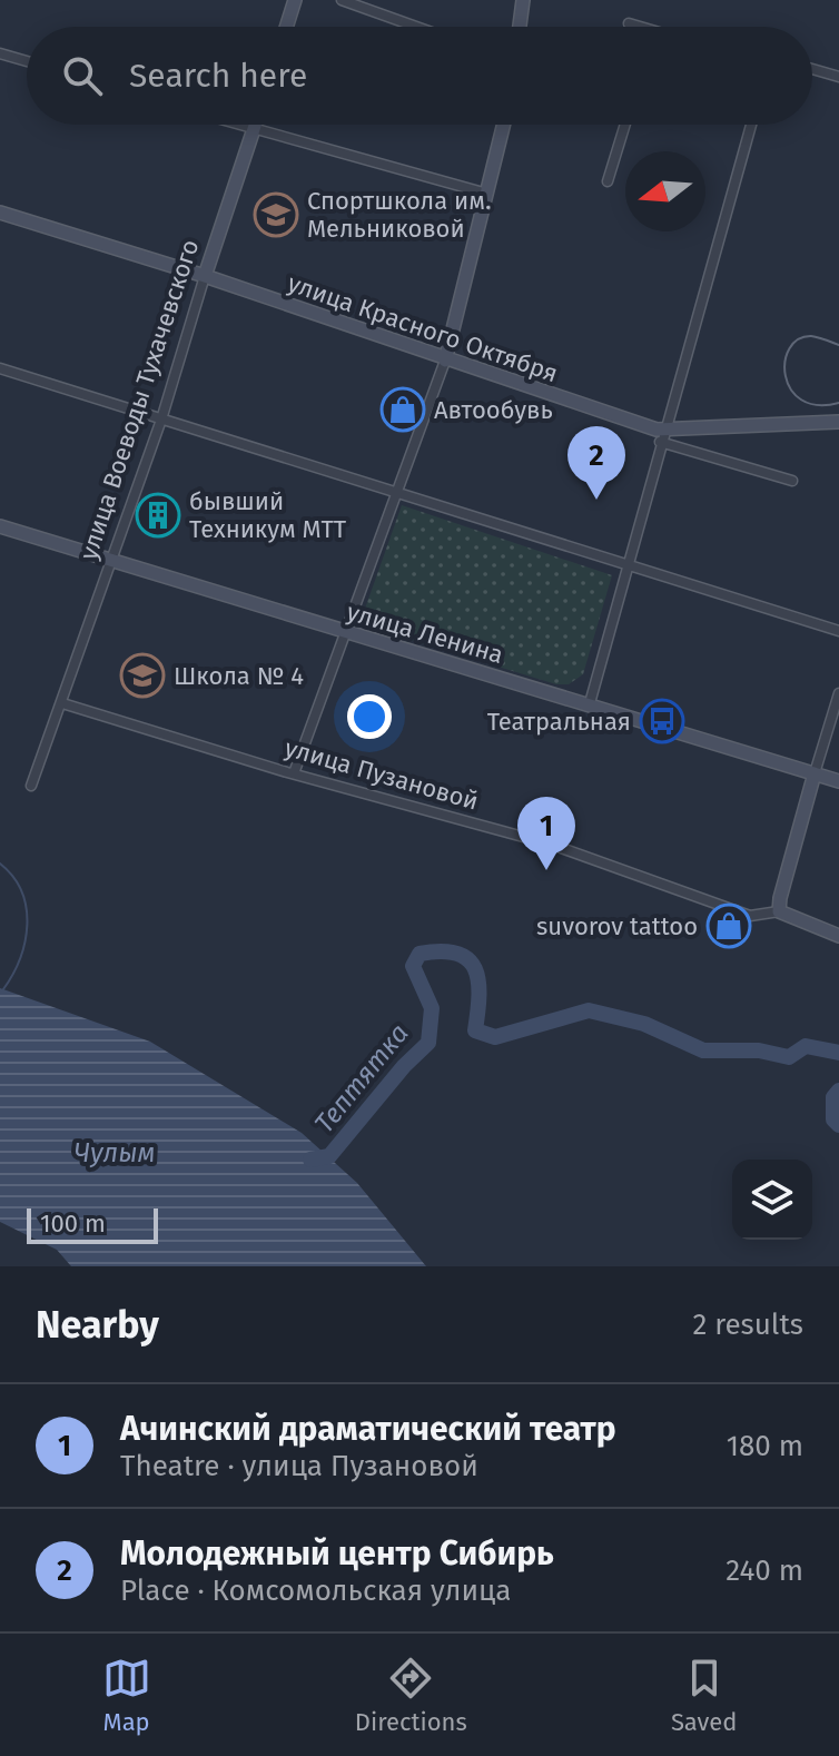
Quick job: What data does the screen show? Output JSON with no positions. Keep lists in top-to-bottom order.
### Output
{
  "streets": {
    "main road": [
      "улица Красного Октября",
      "улица Воеводы Тухачевского",
      "улица Ленина",
      "улица Пузановой"
    ]
  },
  "crossings": [
    ["улица Красного Октября", "улица Воеводы Тухачевского"],
    ["улица Воеводы Тухачевского", "улица Ленина"],
    ["улица Воеводы Тухачевского", "улица Пузановой"]
  ],
  "water": ["Тептятка", "Чулым"],
  "places": {
    "school or university": ["Спортшкола им. Мельниковой", "Школа № 4"],
    "shop": ["Автообувь", "suvorov tattoo"],
    "building": ["бывший Техникум МТТ"],
    "bus stop": ["Театральная"]
  },
  "scale_bar": "100 m",
  "north": "left",
  "page": {
    "search": "Search here",
    "pins": ["2", "1"],
    "scale": "100 m",
    "heading": ["Nearby", "2 results"],
    "list": [
      {
        "mark": "1",
        "name": "Ачинский драматический театр",
        "note": "Theatre · улица Пузановой",
        "value": "180 m"
      },
      {
        "mark": "2",
        "name": "Молодежный центр Сибирь",
        "note": "Place · Комсомольская улица",
        "value": "240 m"
      }
    ],
    "nav": ["Map", "Directions", "Saved"]
  }
}
